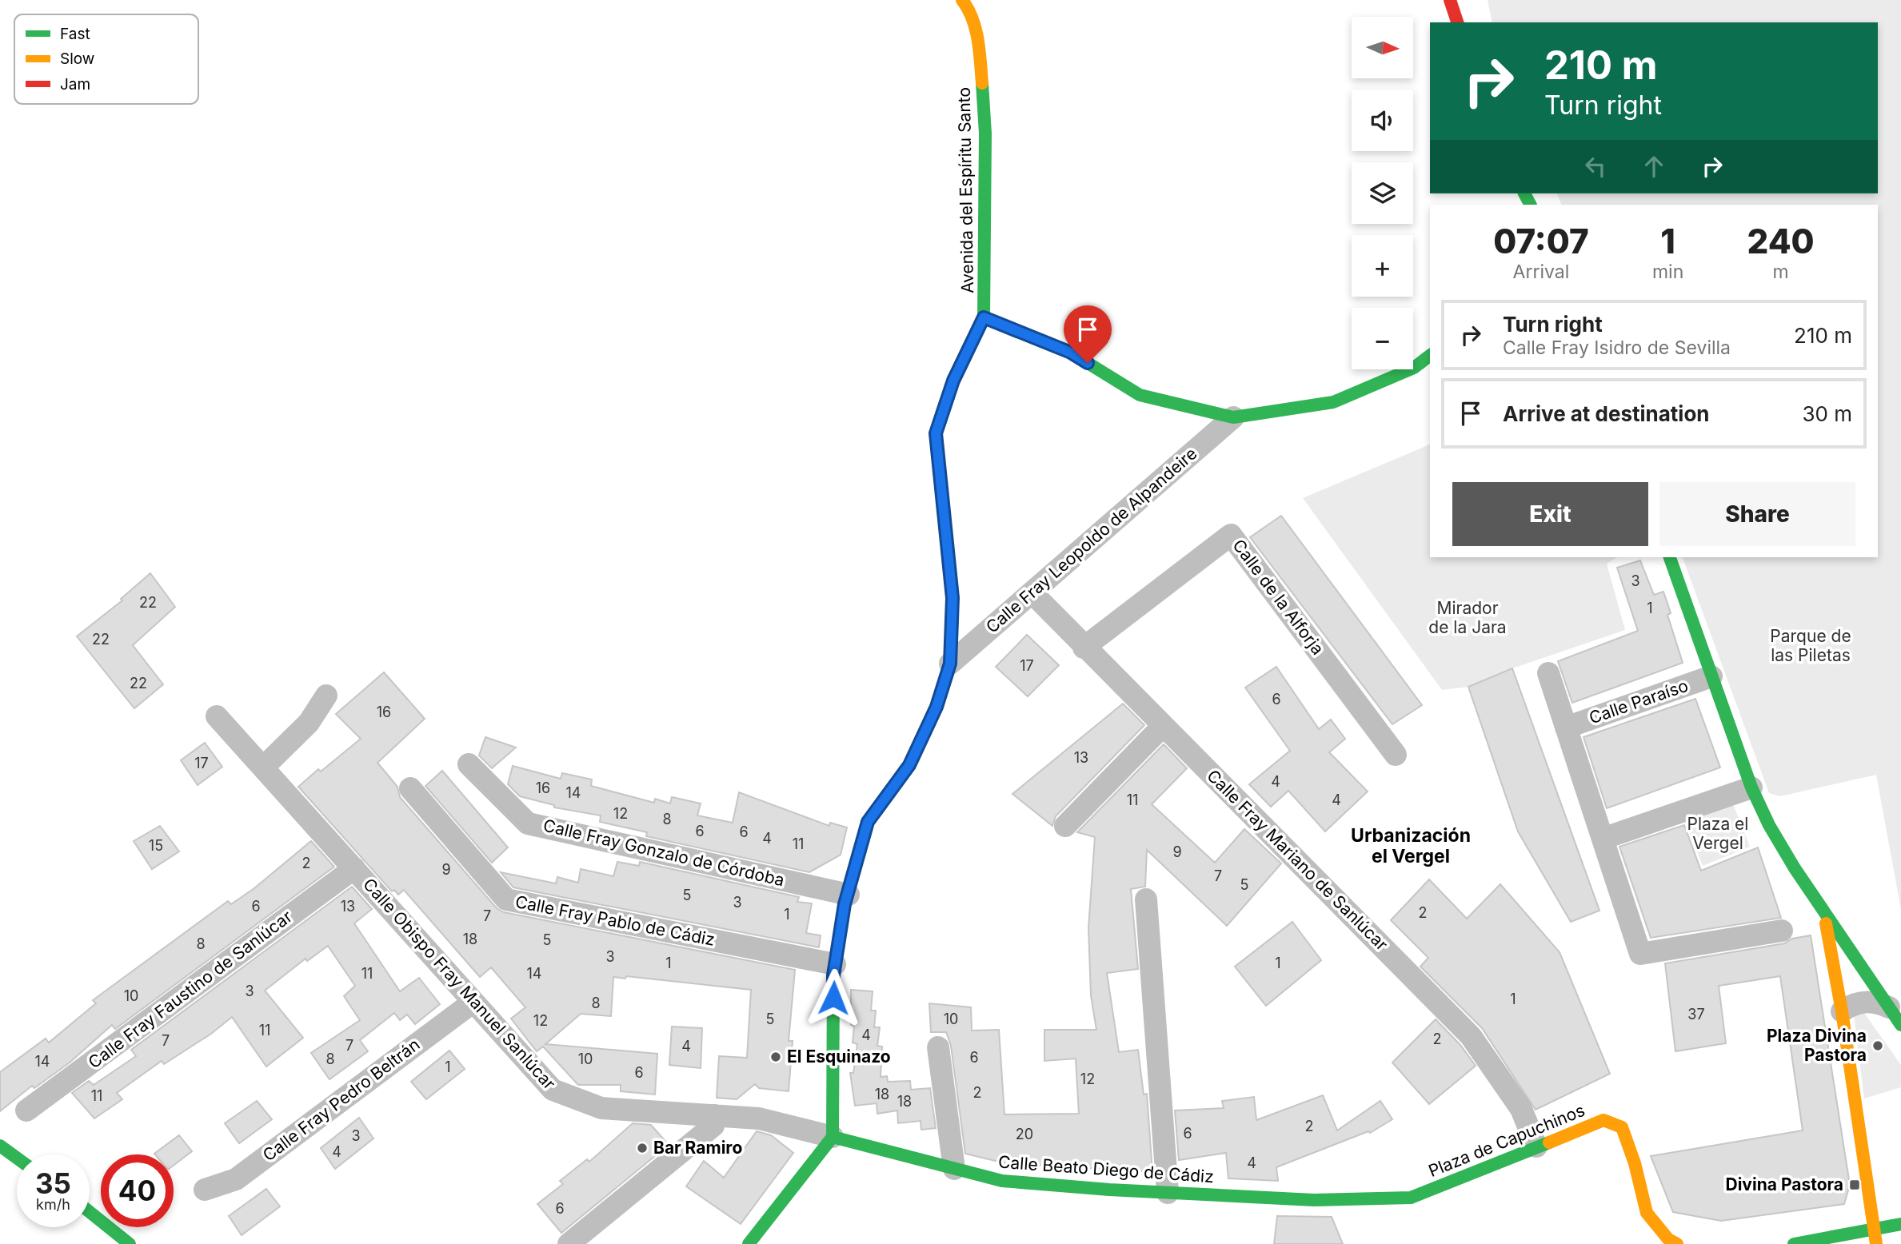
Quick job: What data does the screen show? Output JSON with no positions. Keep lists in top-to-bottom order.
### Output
{
  "streets": {
    "street": [
      "Avenida del Espíritu Santo",
      "Calle Fray Leopoldo de Alpandeire",
      "Calle de la Alforja",
      "Calle Paraíso",
      "Calle Fray Gonzalo de Córdoba",
      "Calle Fray Mariano de Sanlúcar",
      "Calle Fray Pablo de Cádiz",
      "Calle Obispo Fray Manuel Sanlúcar",
      "Calle Fray Faustino de Sanlúcar",
      "Calle Fray Pedro Beltrán",
      "Plaza de Capuchinos",
      "Calle Beato Diego de Cádiz"
    ]
  },
  "crossings": [
    ["Calle Fray Leopoldo de Alpandeire", "Calle Fray Mariano de Sanlúcar"],
    ["Calle de la Alforja", "Calle Fray Mariano de Sanlúcar"],
    ["Calle Fray Mariano de Sanlúcar", "Plaza de Capuchinos"],
    ["Calle Obispo Fray Manuel Sanlúcar", "Calle Fray Faustino de Sanlúcar"],
    ["Calle Obispo Fray Manuel Sanlúcar", "Calle Fray Pedro Beltrán"],
    ["Calle Obispo Fray Manuel Sanlúcar", "Calle Beato Diego de Cádiz"],
    ["Plaza de Capuchinos", "Calle Beato Diego de Cádiz"]
  ],
  "districts": ["Urbanización el Vergel"],
  "parks": ["Mirador de la Jara", "Parque de las Piletas", "Plaza el Vergel"],
  "places": {
    "other": ["Plaza Divina Pastora", "El Esquinazo", "Bar Ramiro"],
    "transit": ["Divina Pastora"]
  },
  "house_numbers": [
    "3",
    "22",
    "1",
    "22",
    "17",
    "22",
    "6",
    "16",
    "13",
    "17",
    "4",
    "16",
    "14",
    "11",
    "4",
    "12",
    "8",
    "6",
    "6",
    "4",
    "11",
    "15",
    "9",
    "2",
    "9",
    "7",
    "5",
    "5",
    "3",
    "6",
    "13",
    "2",
    "1",
    "7",
    "18",
    "5",
    "8",
    "3",
    "1",
    "1",
    "11",
    "14",
    "3",
    "10",
    "1",
    "8",
    "37",
    "5",
    "10",
    "12",
    "11",
    "4",
    "2",
    "7",
    "7",
    "4",
    "6",
    "8",
    "10",
    "14",
    "1",
    "6",
    "12",
    "2",
    "18",
    "11",
    "18",
    "2",
    "6",
    "20",
    "3",
    "4",
    "4",
    "6"
  ],
  "legend": ["Fast", "Slow", "Jam"],
  "north": "right",
  "page": {
    "map_buttons": ["+", "−"],
    "turn": ["210 m", "Turn right"],
    "eta": [
      "07:07",
      "Arrival",
      "1",
      "min",
      "240",
      "m"
    ],
    "list": [
      {
        "name": "Turn right",
        "note": "Calle Fray Isidro de Sevilla",
        "value": "210 m"
      },
      {
        "name": "Arrive at destination",
        "value": "30 m"
      }
    ],
    "buttons": ["Exit", "Share"],
    "speed": "35 km/h",
    "limit": "40"
  }
}
